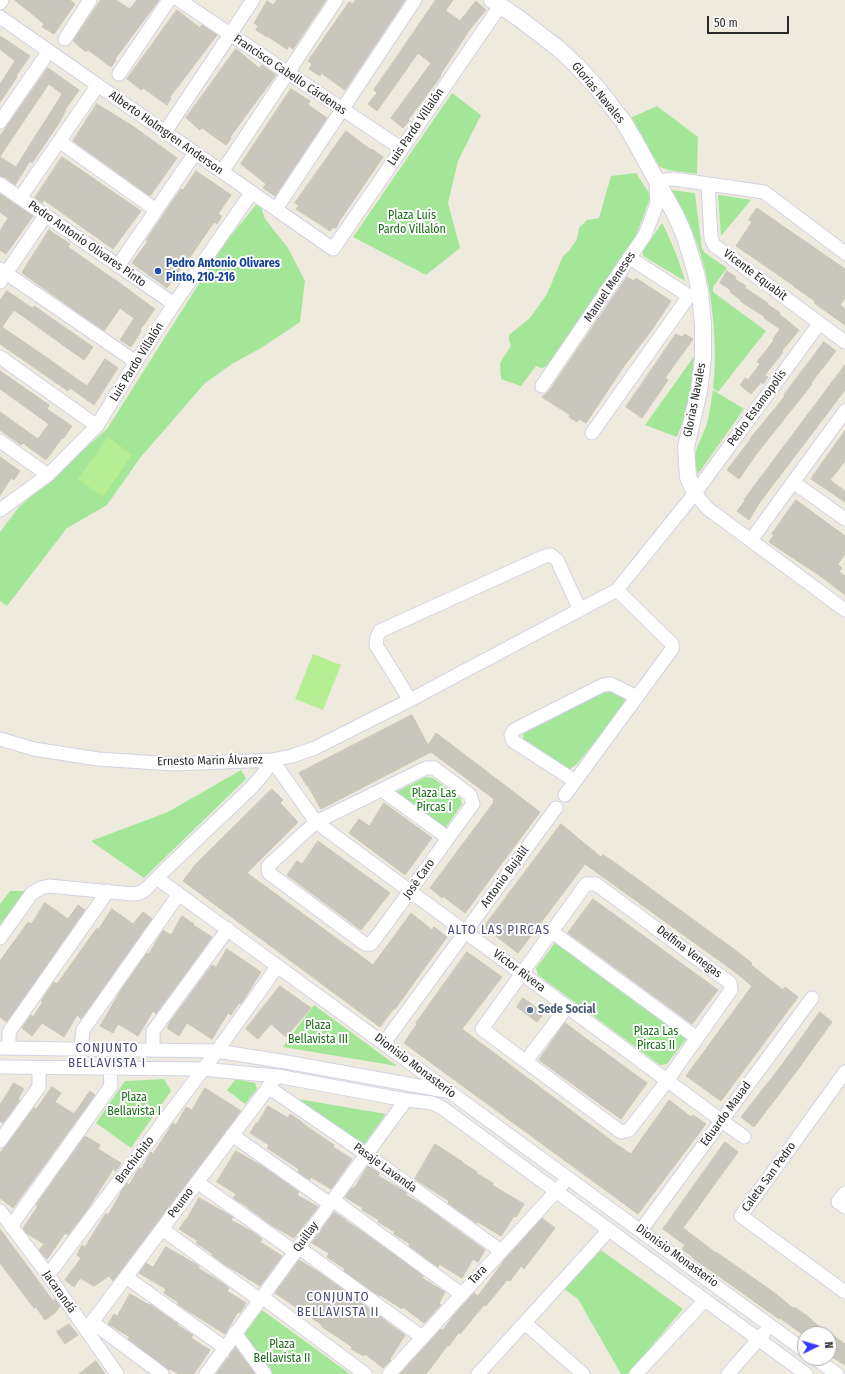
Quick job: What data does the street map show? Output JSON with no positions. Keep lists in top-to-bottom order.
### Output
{
  "streets": {
    "street": [
      "Francisco Cabello Cárdenas",
      "Glorias Navales",
      "Luis Pardo Villalón",
      "Alberto Holmgren Anderson",
      "Pedro Antonio Olivares Pinto",
      "Vicente Equabit",
      "Manuel Meneses",
      "Pedro Estamopolis",
      "Ernesto Marín Álvarez",
      "Antonio Bujalil",
      "José Caro",
      "Delfina Venegas",
      "Victor Rivera",
      "Dionisio Monasterio",
      "Eduardo Mauad",
      "Brachichito",
      "Pasaje Lavanda",
      "Caleta San Pedro",
      "Peumo",
      "Quillay",
      "Tara",
      "Jacarandá"
    ]
  },
  "crossings": [
    ["Francisco Cabello Cárdenas", "Luis Pardo Villalón"],
    ["Glorias Navales", "Luis Pardo Villalón"],
    ["Glorias Navales", "Manuel Meneses"],
    ["Glorias Navales", "Pedro Estamopolis"],
    ["Luis Pardo Villalón", "Alberto Holmgren Anderson"],
    ["Luis Pardo Villalón", "Pedro Antonio Olivares Pinto"],
    ["Vicente Equabit", "Pedro Estamopolis"],
    ["Pedro Estamopolis", "Ernesto Marín Álvarez"],
    ["Ernesto Marín Álvarez", "Victor Rivera"],
    ["Antonio Bujalil", "Victor Rivera"],
    ["Antonio Bujalil", "Dionisio Monasterio"],
    ["José Caro", "Victor Rivera"],
    ["Delfina Venegas", "Victor Rivera"],
    ["Victor Rivera", "Eduardo Mauad"],
    ["Dionisio Monasterio", "Eduardo Mauad"],
    ["Dionisio Monasterio", "Brachichito"],
    ["Dionisio Monasterio", "Peumo"],
    ["Dionisio Monasterio", "Quillay"],
    ["Dionisio Monasterio", "Tara"],
    ["Brachichito", "Jacarandá"],
    ["Pasaje Lavanda", "Peumo"],
    ["Pasaje Lavanda", "Quillay"],
    ["Pasaje Lavanda", "Tara"],
    ["Peumo", "Jacarandá"]
  ],
  "districts": ["ALTO LAS PIRCAS", "CONJUNTO BELLAVISTA I", "CONJUNTO BELLAVISTA II"],
  "parks": [
    "Plaza Luis Pardo Villalón",
    "Plaza Las Pircas I",
    "Plaza Bellavista III",
    "Plaza Las Pircas II",
    "Plaza Bellavista I",
    "Plaza Bellavista II"
  ],
  "places": ["Pedro Antonio Olivares Pinto, 210-216", "Sede Social"],
  "scale_bar": "50 m",
  "north": "right"
}
